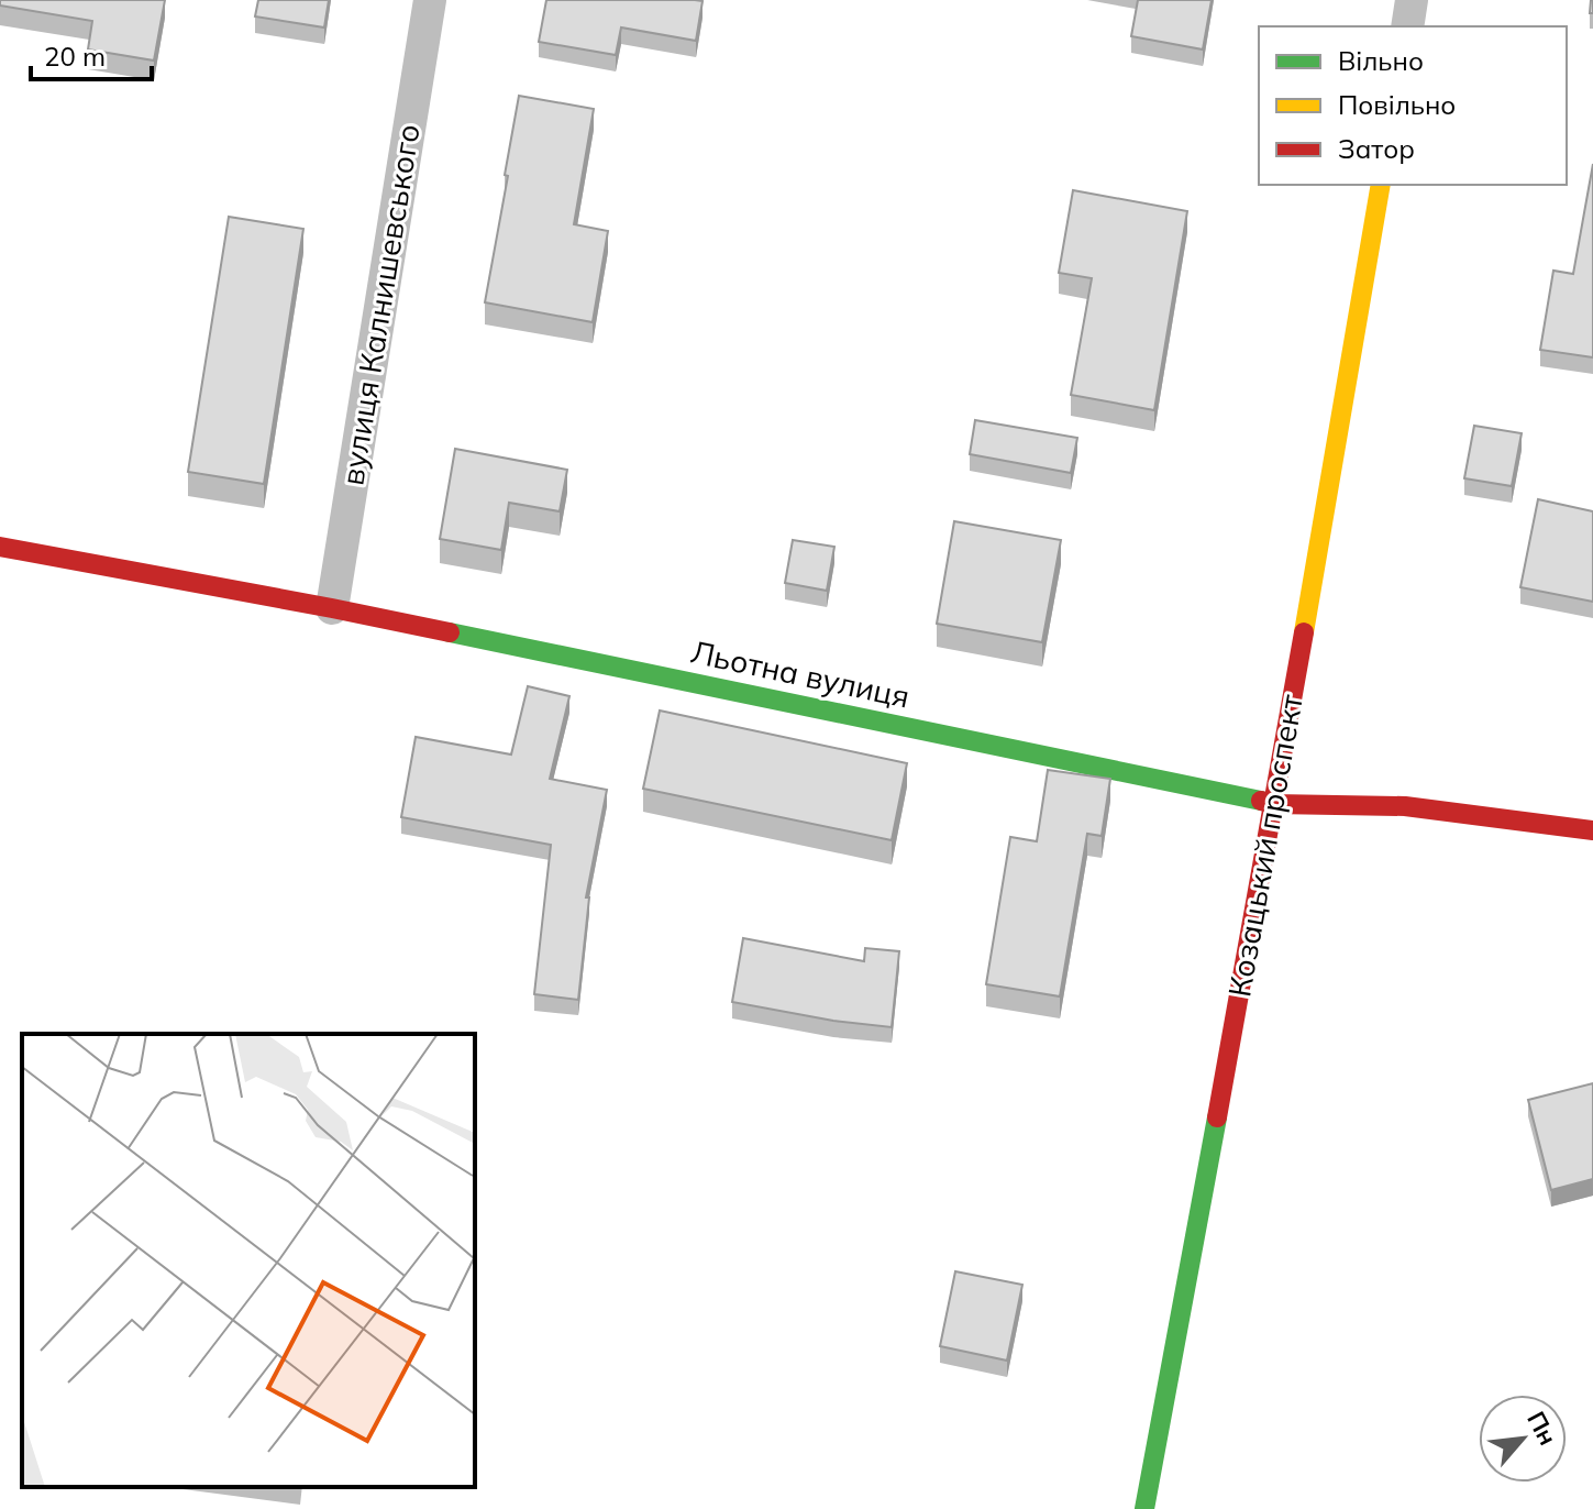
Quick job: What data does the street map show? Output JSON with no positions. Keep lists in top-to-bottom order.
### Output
{
  "streets": {
    "street": ["вулиця Калнишевського", "Льотна вулиця", "Козацький проспект"]
  },
  "crossings": [
    ["вулиця Калнишевського", "Льотна вулиця"],
    ["Льотна вулиця", "Козацький проспект"]
  ],
  "legend": ["Вільно", "Повільно", "Затор"],
  "scale_bar": "20 m",
  "north": "top right"
}
